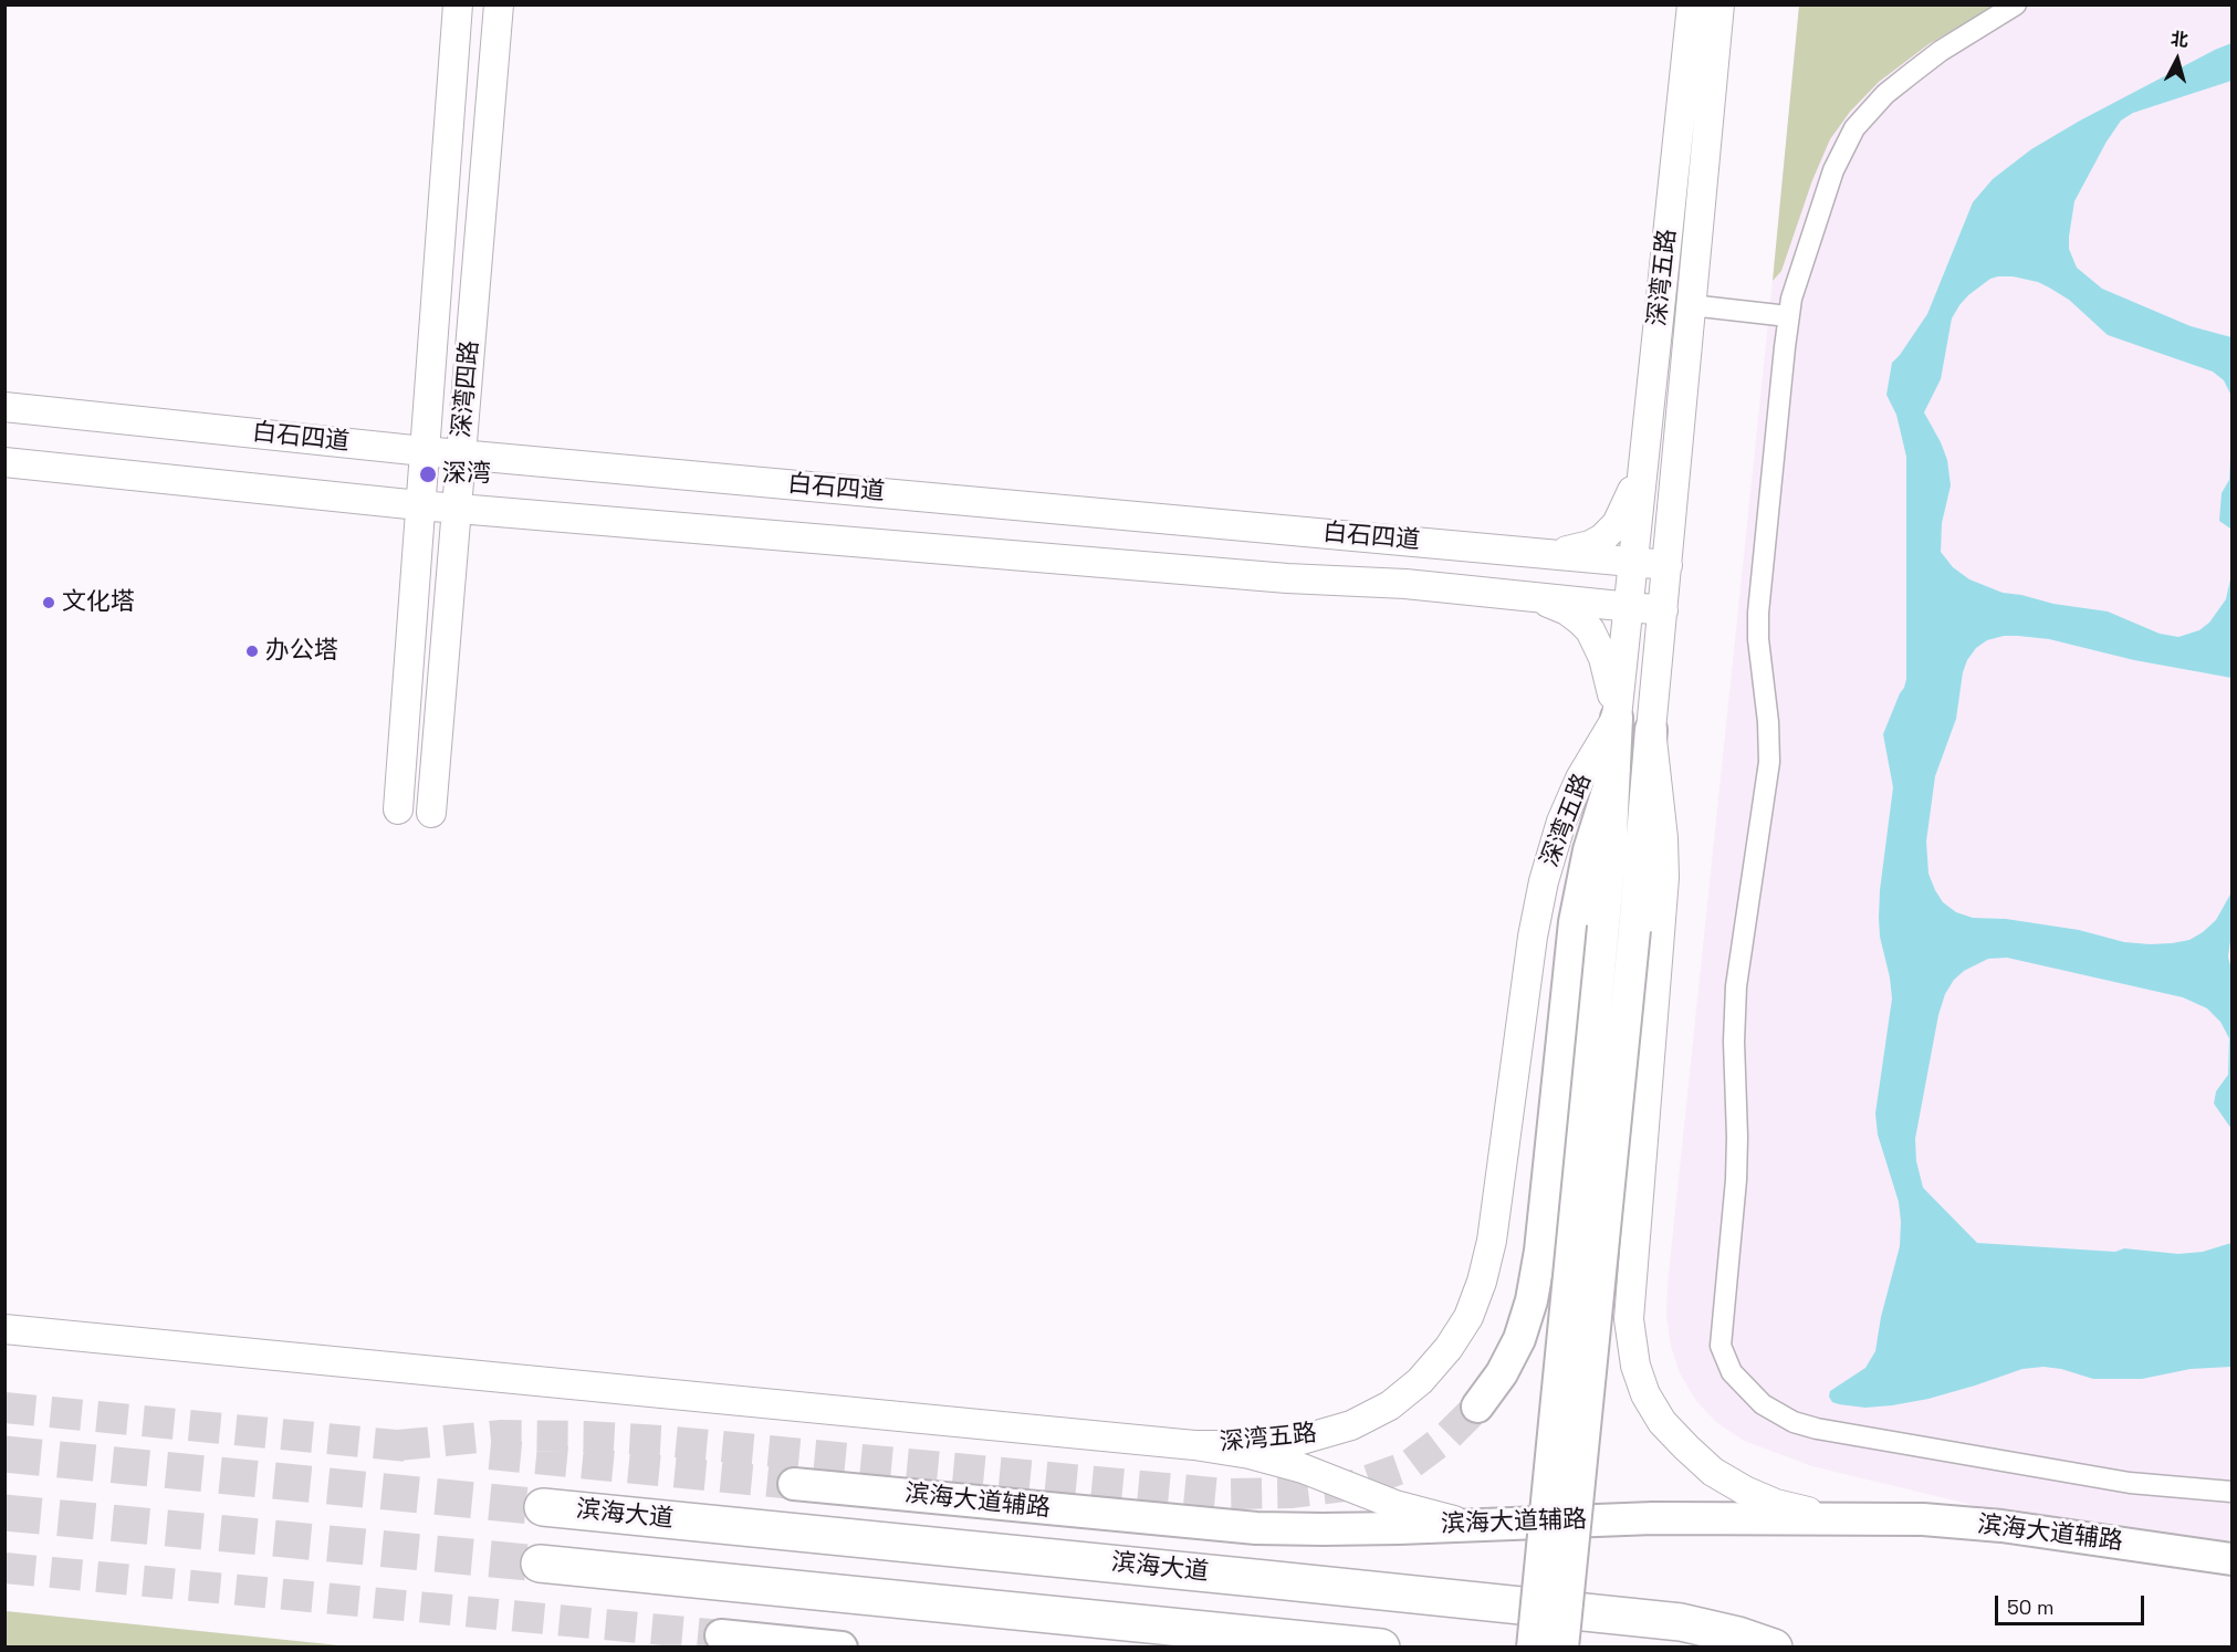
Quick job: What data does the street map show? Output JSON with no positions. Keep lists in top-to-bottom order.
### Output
{
  "streets": {
    "highway": ["滨海大道"],
    "main road": ["滨海大道辅路"],
    "street": ["深湾五路", "深湾四路", "白石四道"]
  },
  "crossings": [
    ["深湾五路", "白石四道"],
    ["深湾五路", "滨海大道辅路"],
    ["深湾四路", "白石四道"]
  ],
  "places": ["深湾", "文化塔", "办公塔"],
  "scale_bar": "50 m",
  "north": "top"
}
